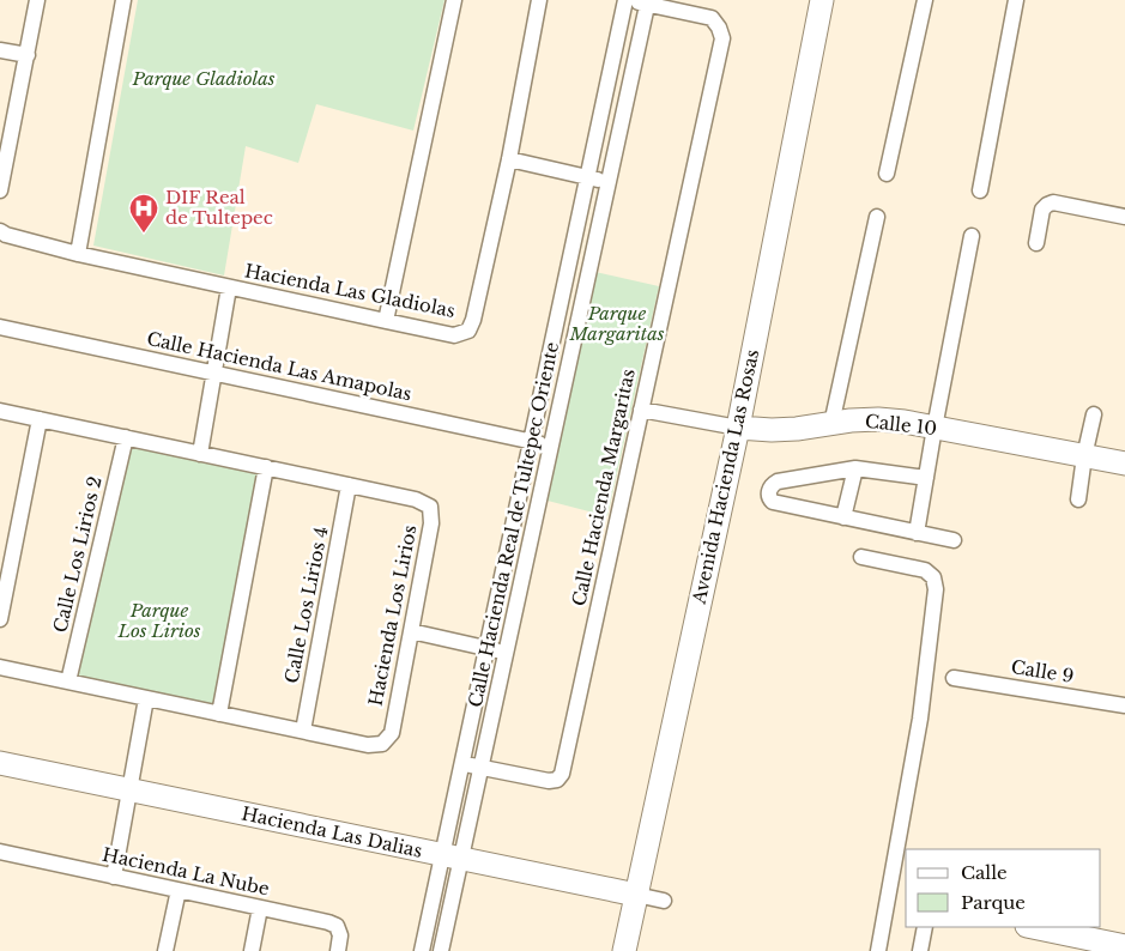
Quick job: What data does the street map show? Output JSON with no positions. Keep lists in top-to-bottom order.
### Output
{
  "streets": {
    "street": [
      "Hacienda Las Gladiolas",
      "Calle Hacienda Las Amapolas",
      "Calle 10",
      "Avenida Hacienda Las Rosas",
      "Calle Hacienda Margaritas",
      "Calle Hacienda Real de Tultepec Oriente",
      "Calle Los Lirios 2",
      "Calle Los Lirios 4",
      "Hacienda Los Lirios",
      "Calle 9",
      "Hacienda Las Dalias",
      "Hacienda La Nube"
    ]
  },
  "crossings": [
    ["Calle Hacienda Las Amapolas", "Calle Hacienda Real de Tultepec Oriente"],
    ["Calle 10", "Avenida Hacienda Las Rosas"],
    ["Calle 10", "Calle Hacienda Margaritas"],
    ["Avenida Hacienda Las Rosas", "Hacienda Las Dalias"],
    ["Calle Hacienda Margaritas", "Calle Hacienda Real de Tultepec Oriente"],
    ["Calle Hacienda Real de Tultepec Oriente", "Hacienda Las Dalias"],
    ["Calle Los Lirios 2", "Hacienda Los Lirios"],
    ["Calle Los Lirios 4", "Hacienda Los Lirios"]
  ],
  "parks": ["Parque Gladiolas", "Parque Margaritas", "Parque Los Lirios"],
  "places": {
    "hospital": ["DIF Real de Tultepec"]
  },
  "legend": ["Calle", "Parque"]
}
